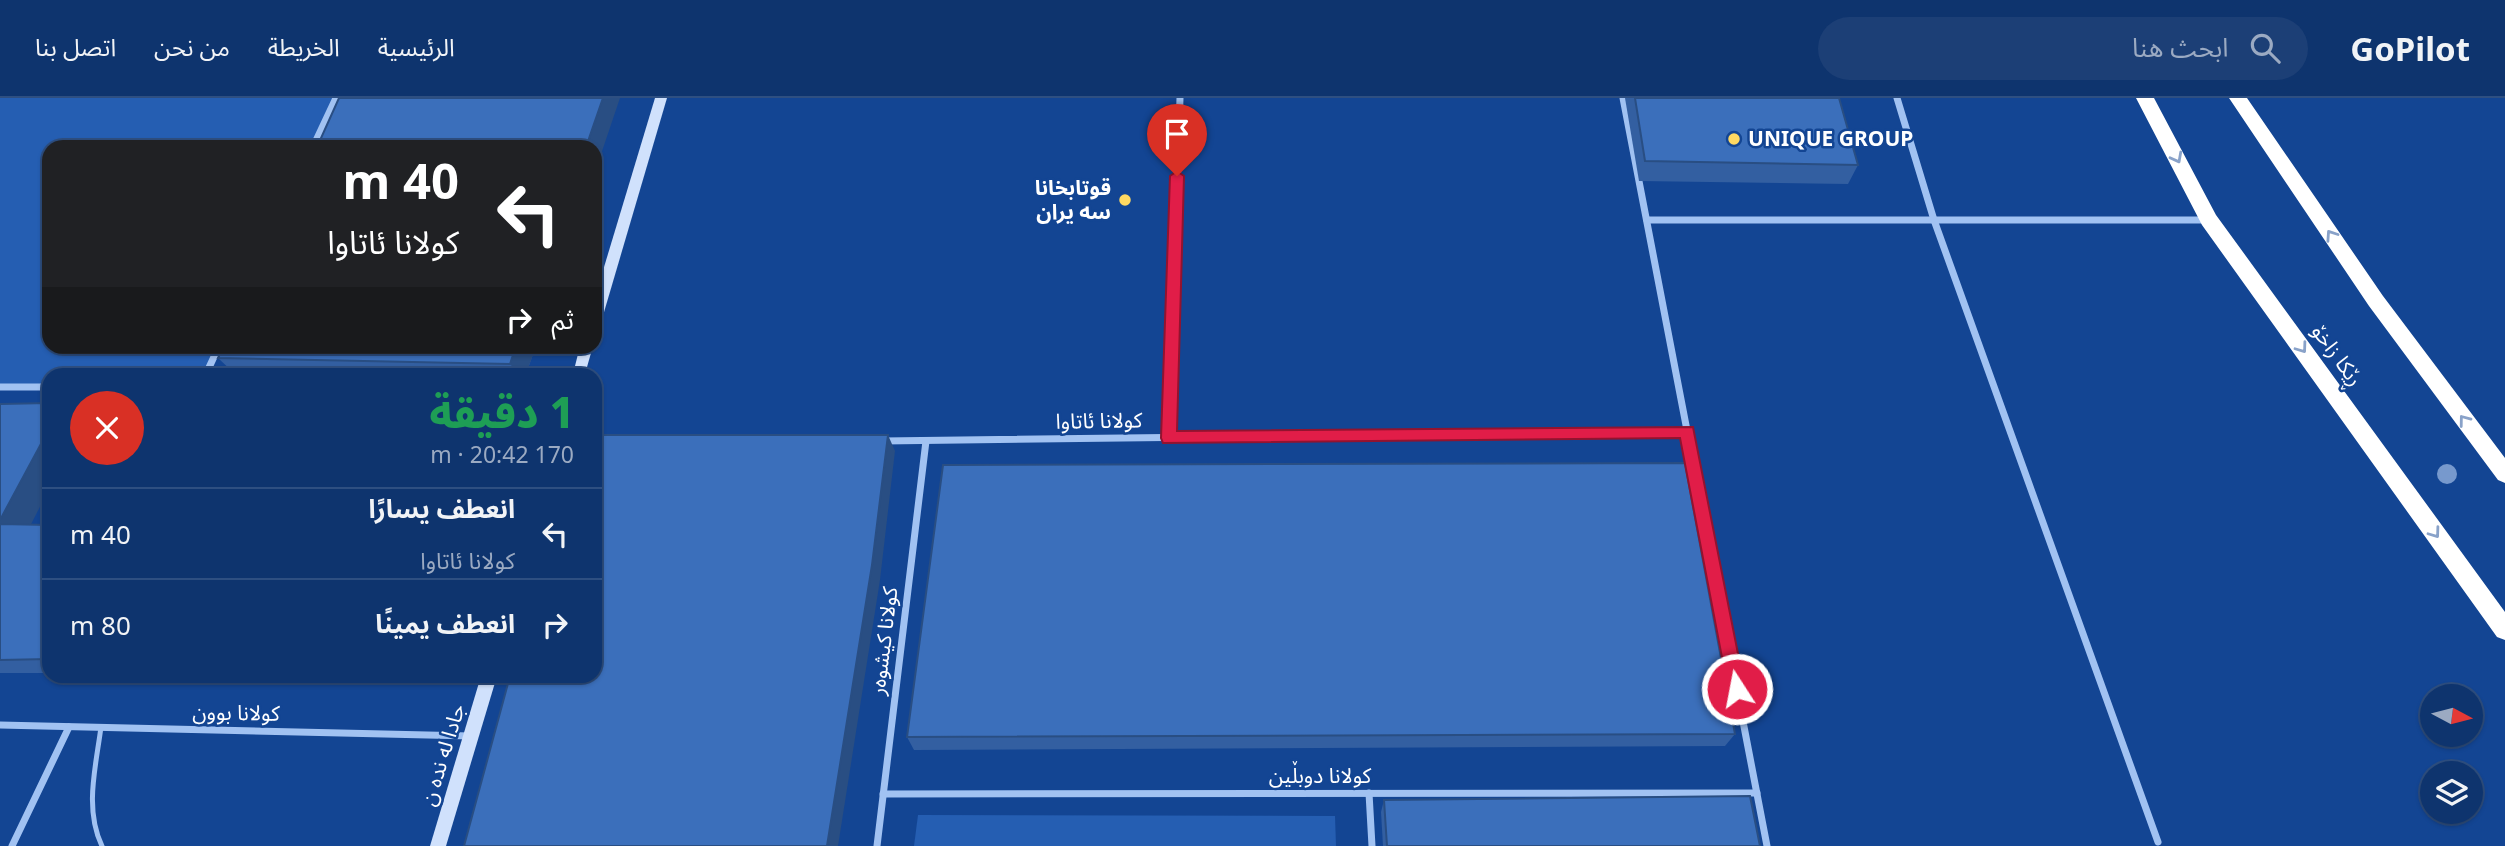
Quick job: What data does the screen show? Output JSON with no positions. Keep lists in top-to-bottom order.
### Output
{
  "streets": {
    "highway": ["ڕێکا زاخۆ"],
    "street": [
      "كولانا ئاتاوا",
      "كولانا كیشوه‌ر",
      "كولانا بوون",
      "جادا له نده ن",
      "كولانا دوبڵین"
    ]
  },
  "crossings": [
    ["كولانا ئاتاوا", "كولانا كیشوه‌ر"],
    ["كولانا كیشوه‌ر", "كولانا دوبڵین"],
    ["كولانا بوون", "جادا له نده ن"]
  ],
  "places": ["UNIQUE GROUP", "قوتابخانا سه يران"],
  "north": "right",
  "page": {
    "header": "GoPilot",
    "search": "ابحث هنا",
    "nav": [
      "الرئيسية",
      "الخريطة",
      "من نحن",
      "اتصل بنا"
    ],
    "turn": ["40 m", "كولانا ئاتاوا"],
    "then": "ثم",
    "heading": ["1 دقيقة", "170 m · 20:42"],
    "list": [
      {
        "name": "انعطف يسارًا",
        "note": "كولانا ئاتاوا",
        "value": "40 m"
      },
      {
        "name": "انعطف يمينًا",
        "value": "80 m"
      }
    ]
  }
}
